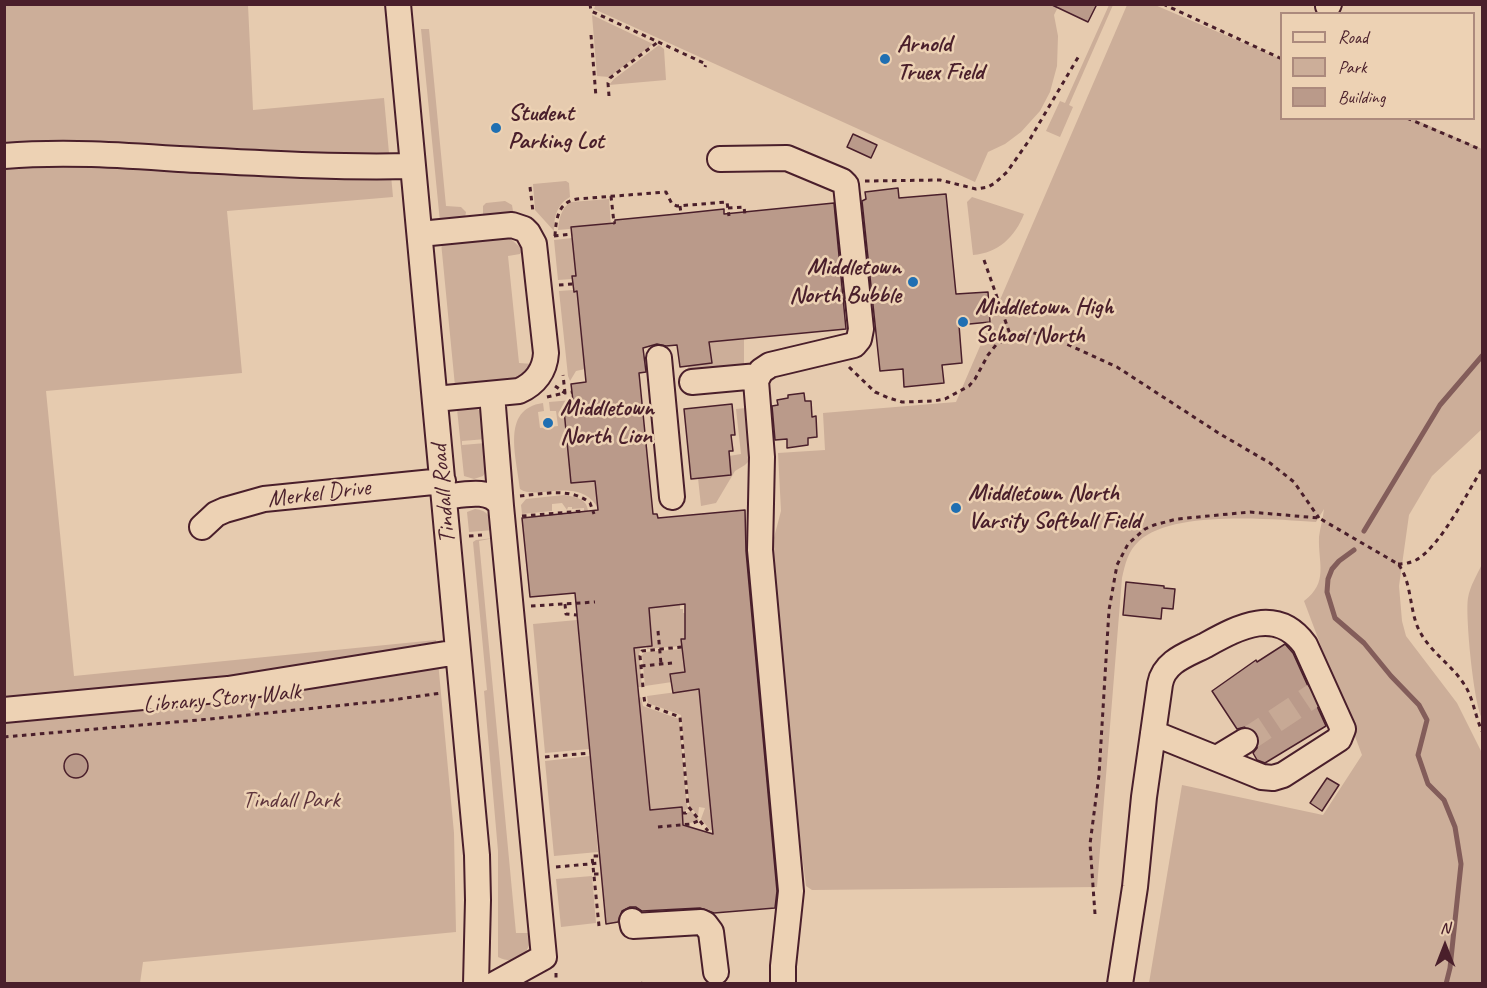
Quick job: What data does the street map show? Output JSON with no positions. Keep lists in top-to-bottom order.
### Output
{
  "streets": {
    "street": ["Merkel Drive", "Tindall Road"],
    "path": ["Library Story Walk"]
  },
  "crossings": [
    ["Merkel Drive", "Tindall Road"]
  ],
  "parks": ["Tindall Park"],
  "places": [
    "Arnold Truex Field",
    "Student Parking Lot",
    "Middletown North Bubble",
    "Middletown High School North",
    "Middletown North Lion",
    "Middletown North Varsity Softball Field"
  ],
  "legend": ["Road", "Park", "Building"],
  "north": "top"
}
